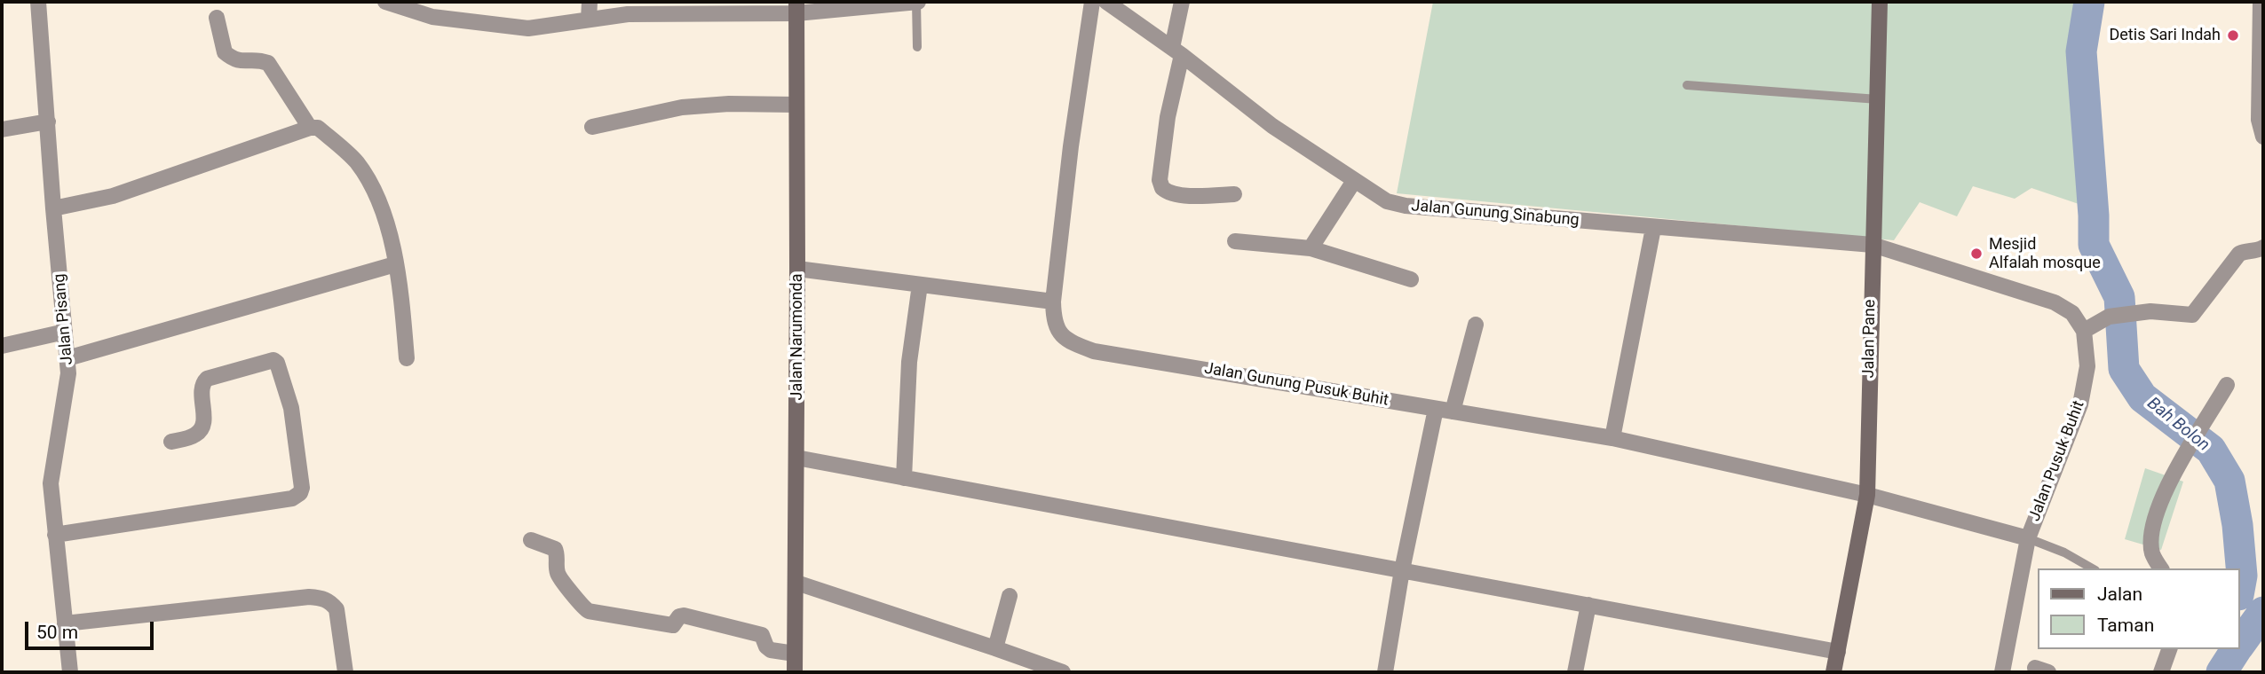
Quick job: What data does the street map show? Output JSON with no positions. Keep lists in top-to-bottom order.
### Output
{
  "streets": {
    "street": [
      "Jalan Gunung Sinabung",
      "Jalan Pisang",
      "Jalan Narumonda",
      "Jalan Pane",
      "Jalan Gunung Pusuk Buhit",
      "Jalan Pusuk Buhit"
    ]
  },
  "crossings": [
    ["Jalan Gunung Sinabung", "Jalan Pane"],
    ["Jalan Pane", "Jalan Gunung Pusuk Buhit"],
    ["Jalan Gunung Pusuk Buhit", "Jalan Pusuk Buhit"]
  ],
  "water": ["Bah Bolon"],
  "places": ["Detis Sari Indah", "Mesjid Alfalah mosque"],
  "legend": ["Jalan", "Taman"],
  "scale_bar": "50 m"
}
